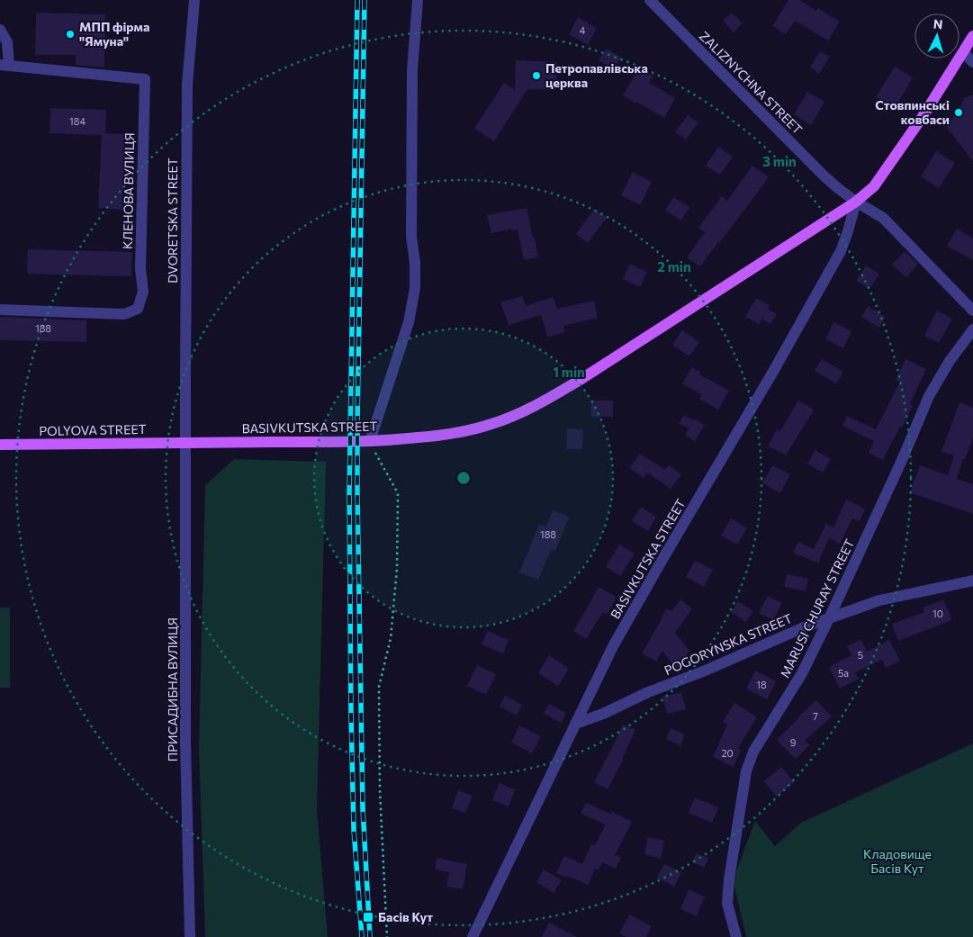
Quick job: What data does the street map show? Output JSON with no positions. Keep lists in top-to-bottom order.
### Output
{
  "streets": {
    "main road": ["BASIVKUTSKA STREET", "POLYOVA STREET"],
    "street": [
      "ZALIZNYCHNA STREET",
      "КЛЕНОВА ВУЛИЦЯ",
      "DVORETSKA STREET",
      "MARUSI CHURAY STREET",
      "POGORYNSKA STREET",
      "ПРИСАДИБНА ВУЛИЦЯ"
    ]
  },
  "crossings": [
    ["ZALIZNYCHNA STREET", "BASIVKUTSKA STREET"],
    ["DVORETSKA STREET", "BASIVKUTSKA STREET"],
    ["DVORETSKA STREET", "POLYOVA STREET"],
    ["DVORETSKA STREET", "ПРИСАДИБНА ВУЛИЦЯ"],
    ["BASIVKUTSKA STREET", "POLYOVA STREET"],
    ["BASIVKUTSKA STREET", "POGORYNSKA STREET"],
    ["BASIVKUTSKA STREET", "ПРИСАДИБНА ВУЛИЦЯ"],
    ["POLYOVA STREET", "ПРИСАДИБНА ВУЛИЦЯ"],
    ["MARUSI CHURAY STREET", "POGORYNSKA STREET"]
  ],
  "parks": ["Кладовище Басів Кут"],
  "places": {
    "other": ["МПП фірма \"Ямуна\"", "Петропавлівська церква", "Стовпинські ковбаси"],
    "transit": ["Басів Кут"]
  },
  "house_numbers": [
    "4",
    "184",
    "188",
    "188",
    "10",
    "5",
    "5а",
    "18",
    "7",
    "9",
    "20"
  ],
  "north": "top",
  "rings": ["3 min", "2 min", "1 min"]
}
